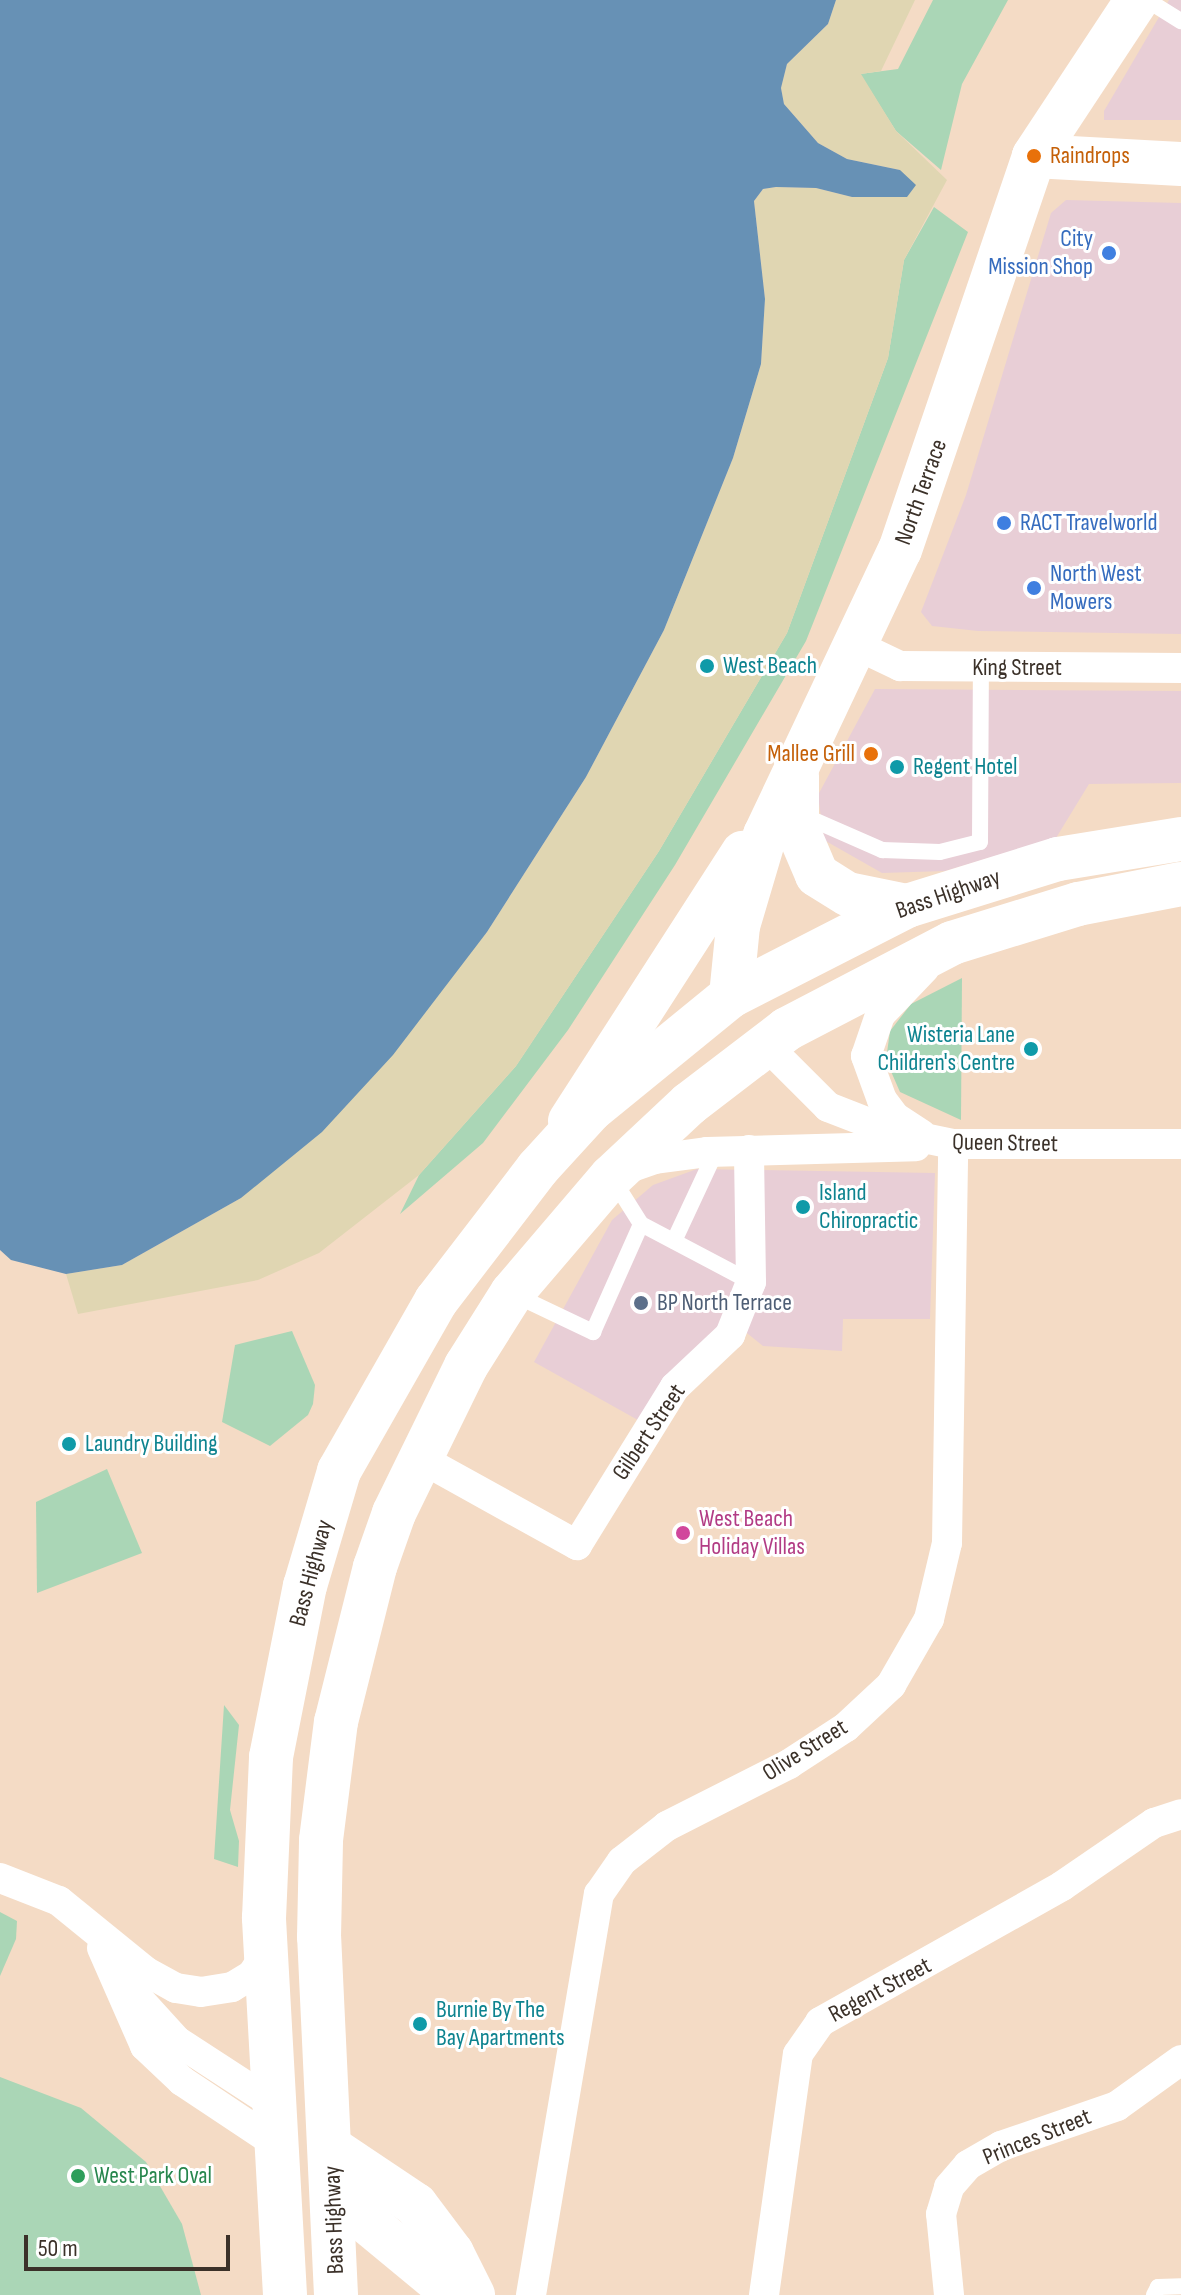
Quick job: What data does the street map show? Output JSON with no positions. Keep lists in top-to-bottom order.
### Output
{
  "streets": {
    "main road": ["North Terrace", "Bass Highway"],
    "street": [
      "King Street",
      "Queen Street",
      "Gilbert Street",
      "Olive Street",
      "Regent Street",
      "Princes Street"
    ]
  },
  "crossings": [
    ["North Terrace", "King Street"],
    ["North Terrace", "Bass Highway"],
    ["Bass Highway", "Queen Street"],
    ["Bass Highway", "Gilbert Street"],
    ["Queen Street", "Olive Street"]
  ],
  "places": [
    "Raindrops",
    "City Mission Shop",
    "RACT Travelworld",
    "North West Mowers",
    "West Beach",
    "Mallee Grill",
    "Regent Hotel",
    "Wisteria Lane Children's Centre",
    "Island Chiropractic",
    "BP North Terrace",
    "Laundry Building",
    "West Beach Holiday Villas",
    "Burnie By The Bay Apartments",
    "West Park Oval"
  ],
  "scale_bar": "50 m"
}
